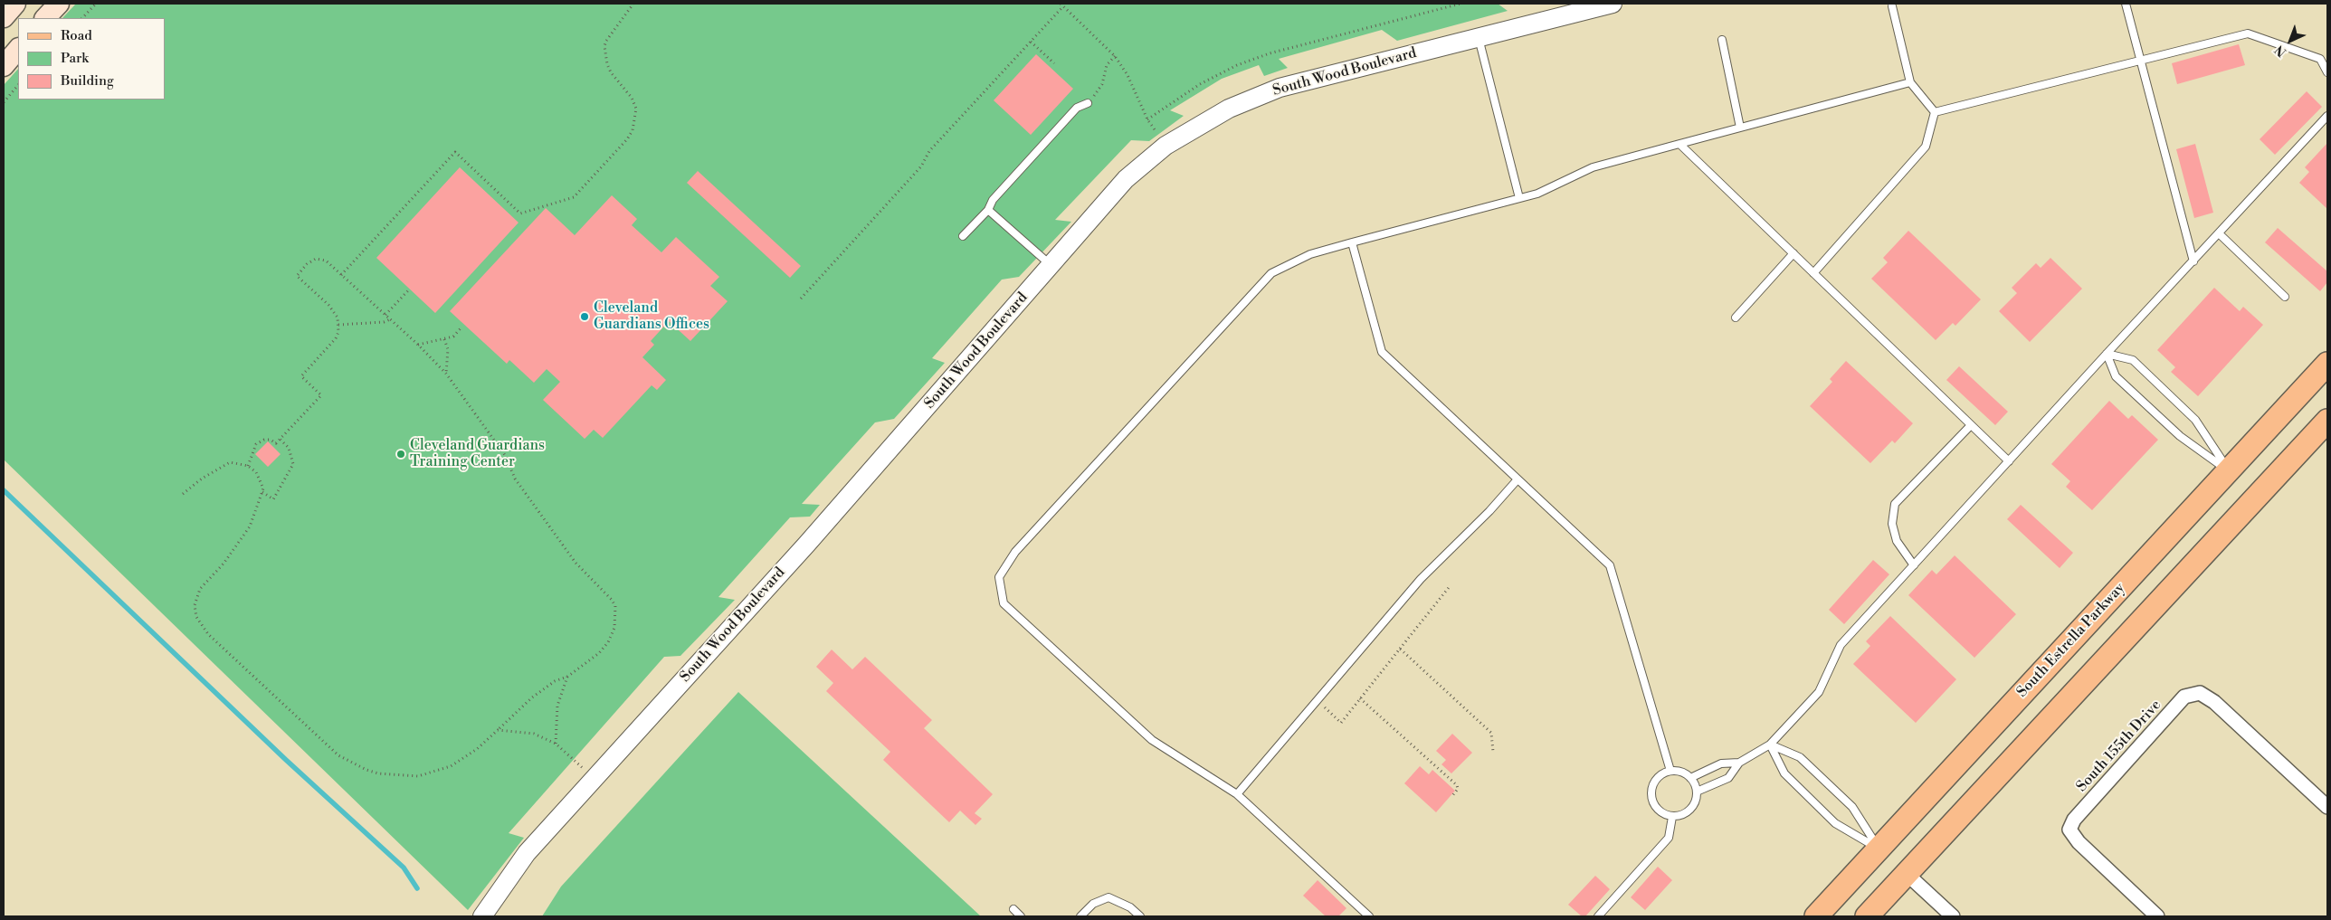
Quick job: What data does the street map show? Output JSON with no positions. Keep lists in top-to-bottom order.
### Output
{
  "streets": {
    "main road": ["South Estrella Parkway"],
    "street": ["South Wood Boulevard", "South 155th Drive"]
  },
  "places": ["Cleveland Guardians Offices", "Cleveland Guardians Training Center"],
  "legend": ["Road", "Park", "Building"],
  "north": "bottom left"
}
